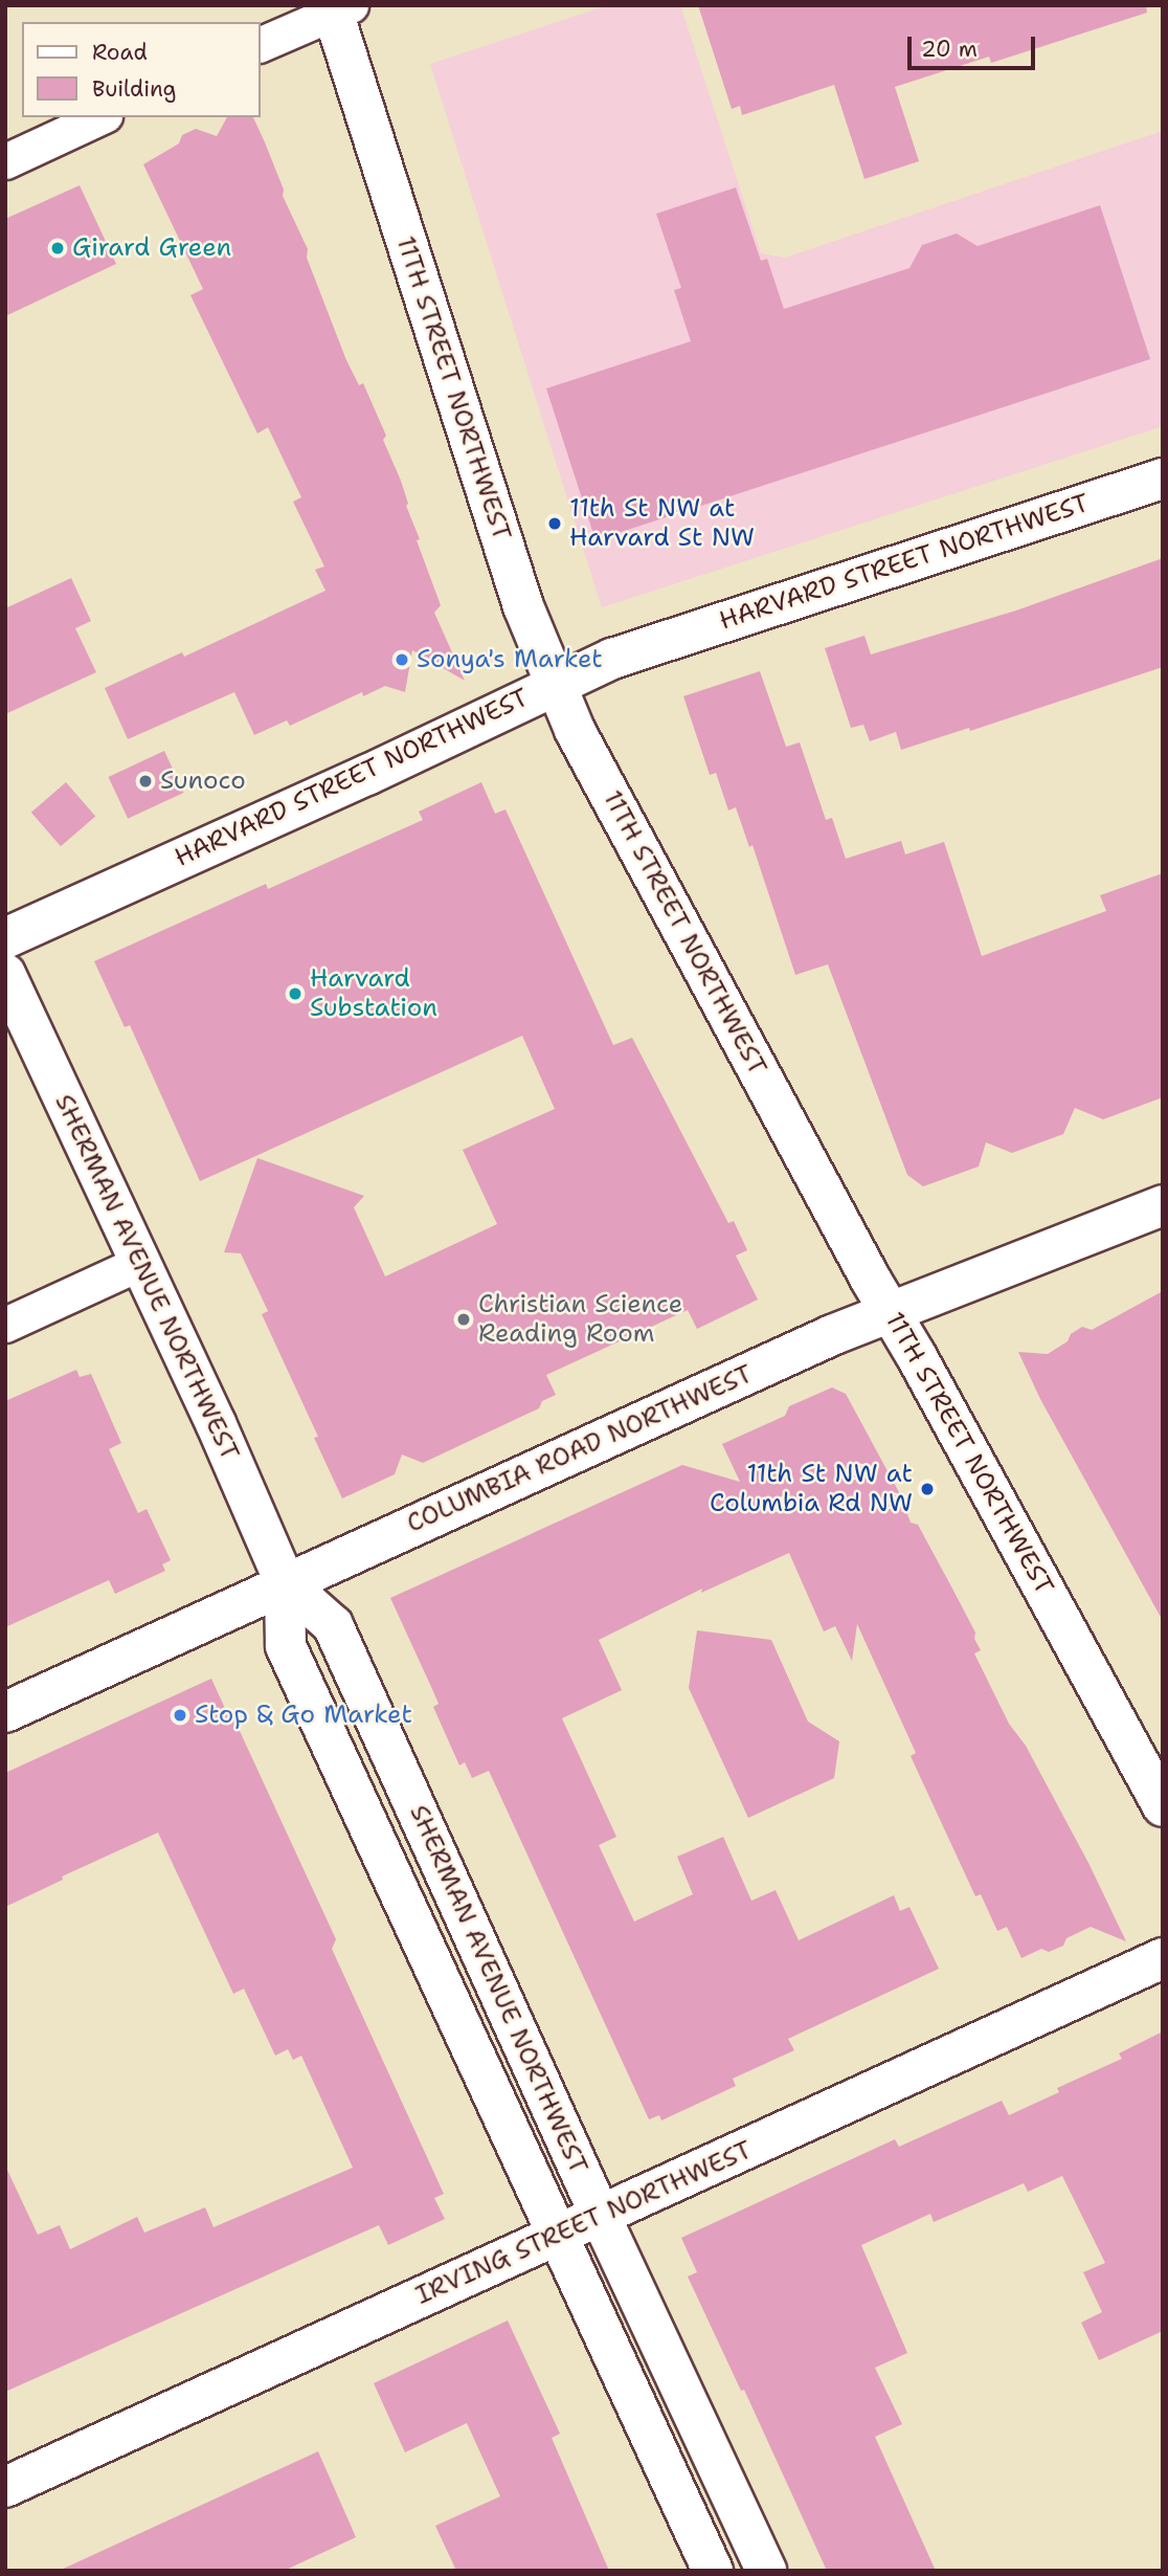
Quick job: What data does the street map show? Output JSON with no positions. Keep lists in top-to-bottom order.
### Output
{
  "streets": {
    "main road": [
      "11TH STREET NORTHWEST",
      "HARVARD STREET NORTHWEST",
      "SHERMAN AVENUE NORTHWEST",
      "COLUMBIA ROAD NORTHWEST",
      "IRVING STREET NORTHWEST"
    ]
  },
  "crossings": [
    ["11TH STREET NORTHWEST", "HARVARD STREET NORTHWEST"],
    ["11TH STREET NORTHWEST", "COLUMBIA ROAD NORTHWEST"],
    ["SHERMAN AVENUE NORTHWEST", "COLUMBIA ROAD NORTHWEST"],
    ["SHERMAN AVENUE NORTHWEST", "IRVING STREET NORTHWEST"]
  ],
  "places": [
    "Girard Green",
    "11th St NW at Harvard St NW",
    "Sonya's Market",
    "Sunoco",
    "Harvard Substation",
    "Christian Science Reading Room",
    "11th St NW at Columbia Rd NW",
    "Stop & Go Market"
  ],
  "legend": ["Road", "Building"],
  "scale_bar": "20 m"
}
